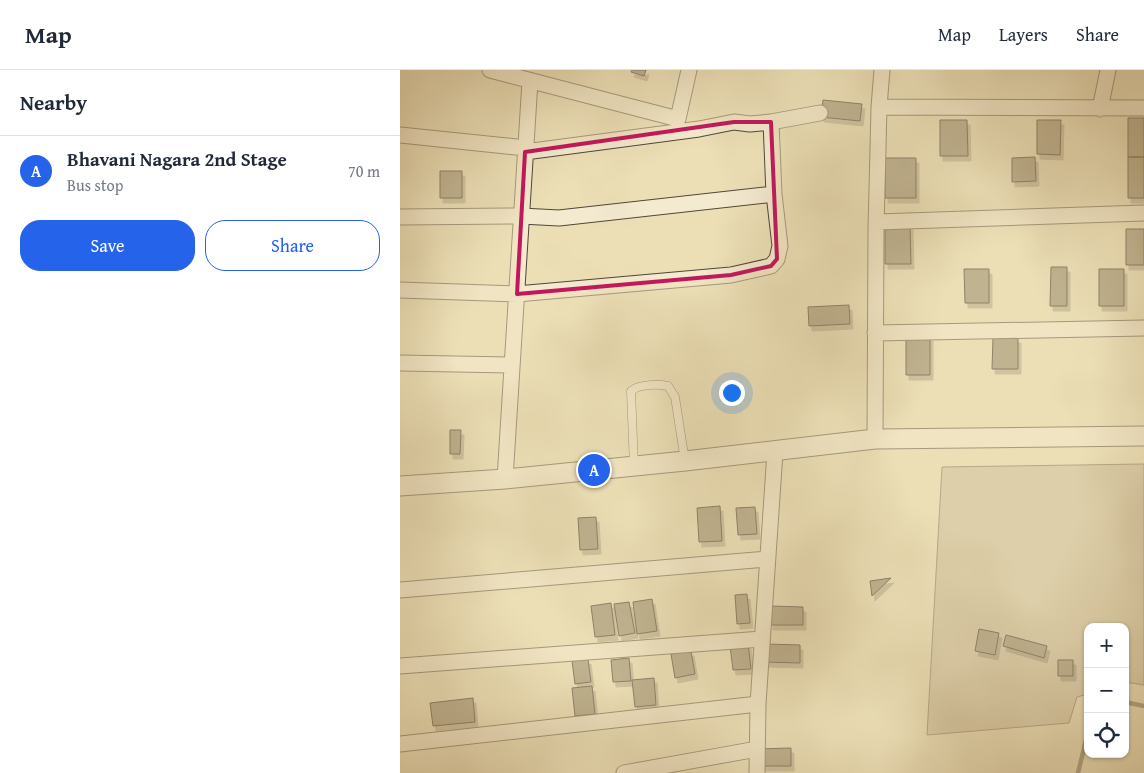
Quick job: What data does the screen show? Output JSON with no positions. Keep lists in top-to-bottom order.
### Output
{
  "page": {
    "header": "Map",
    "nav": ["Map", "Layers", "Share"],
    "heading": "Nearby",
    "list": [
      {
        "mark": "A",
        "name": "Bhavani Nagara 2nd Stage",
        "note": "Bus stop",
        "value": "70 m"
      }
    ],
    "buttons": ["Save", "Share"],
    "pins": "A",
    "map_buttons": ["+", "−"]
  }
}
